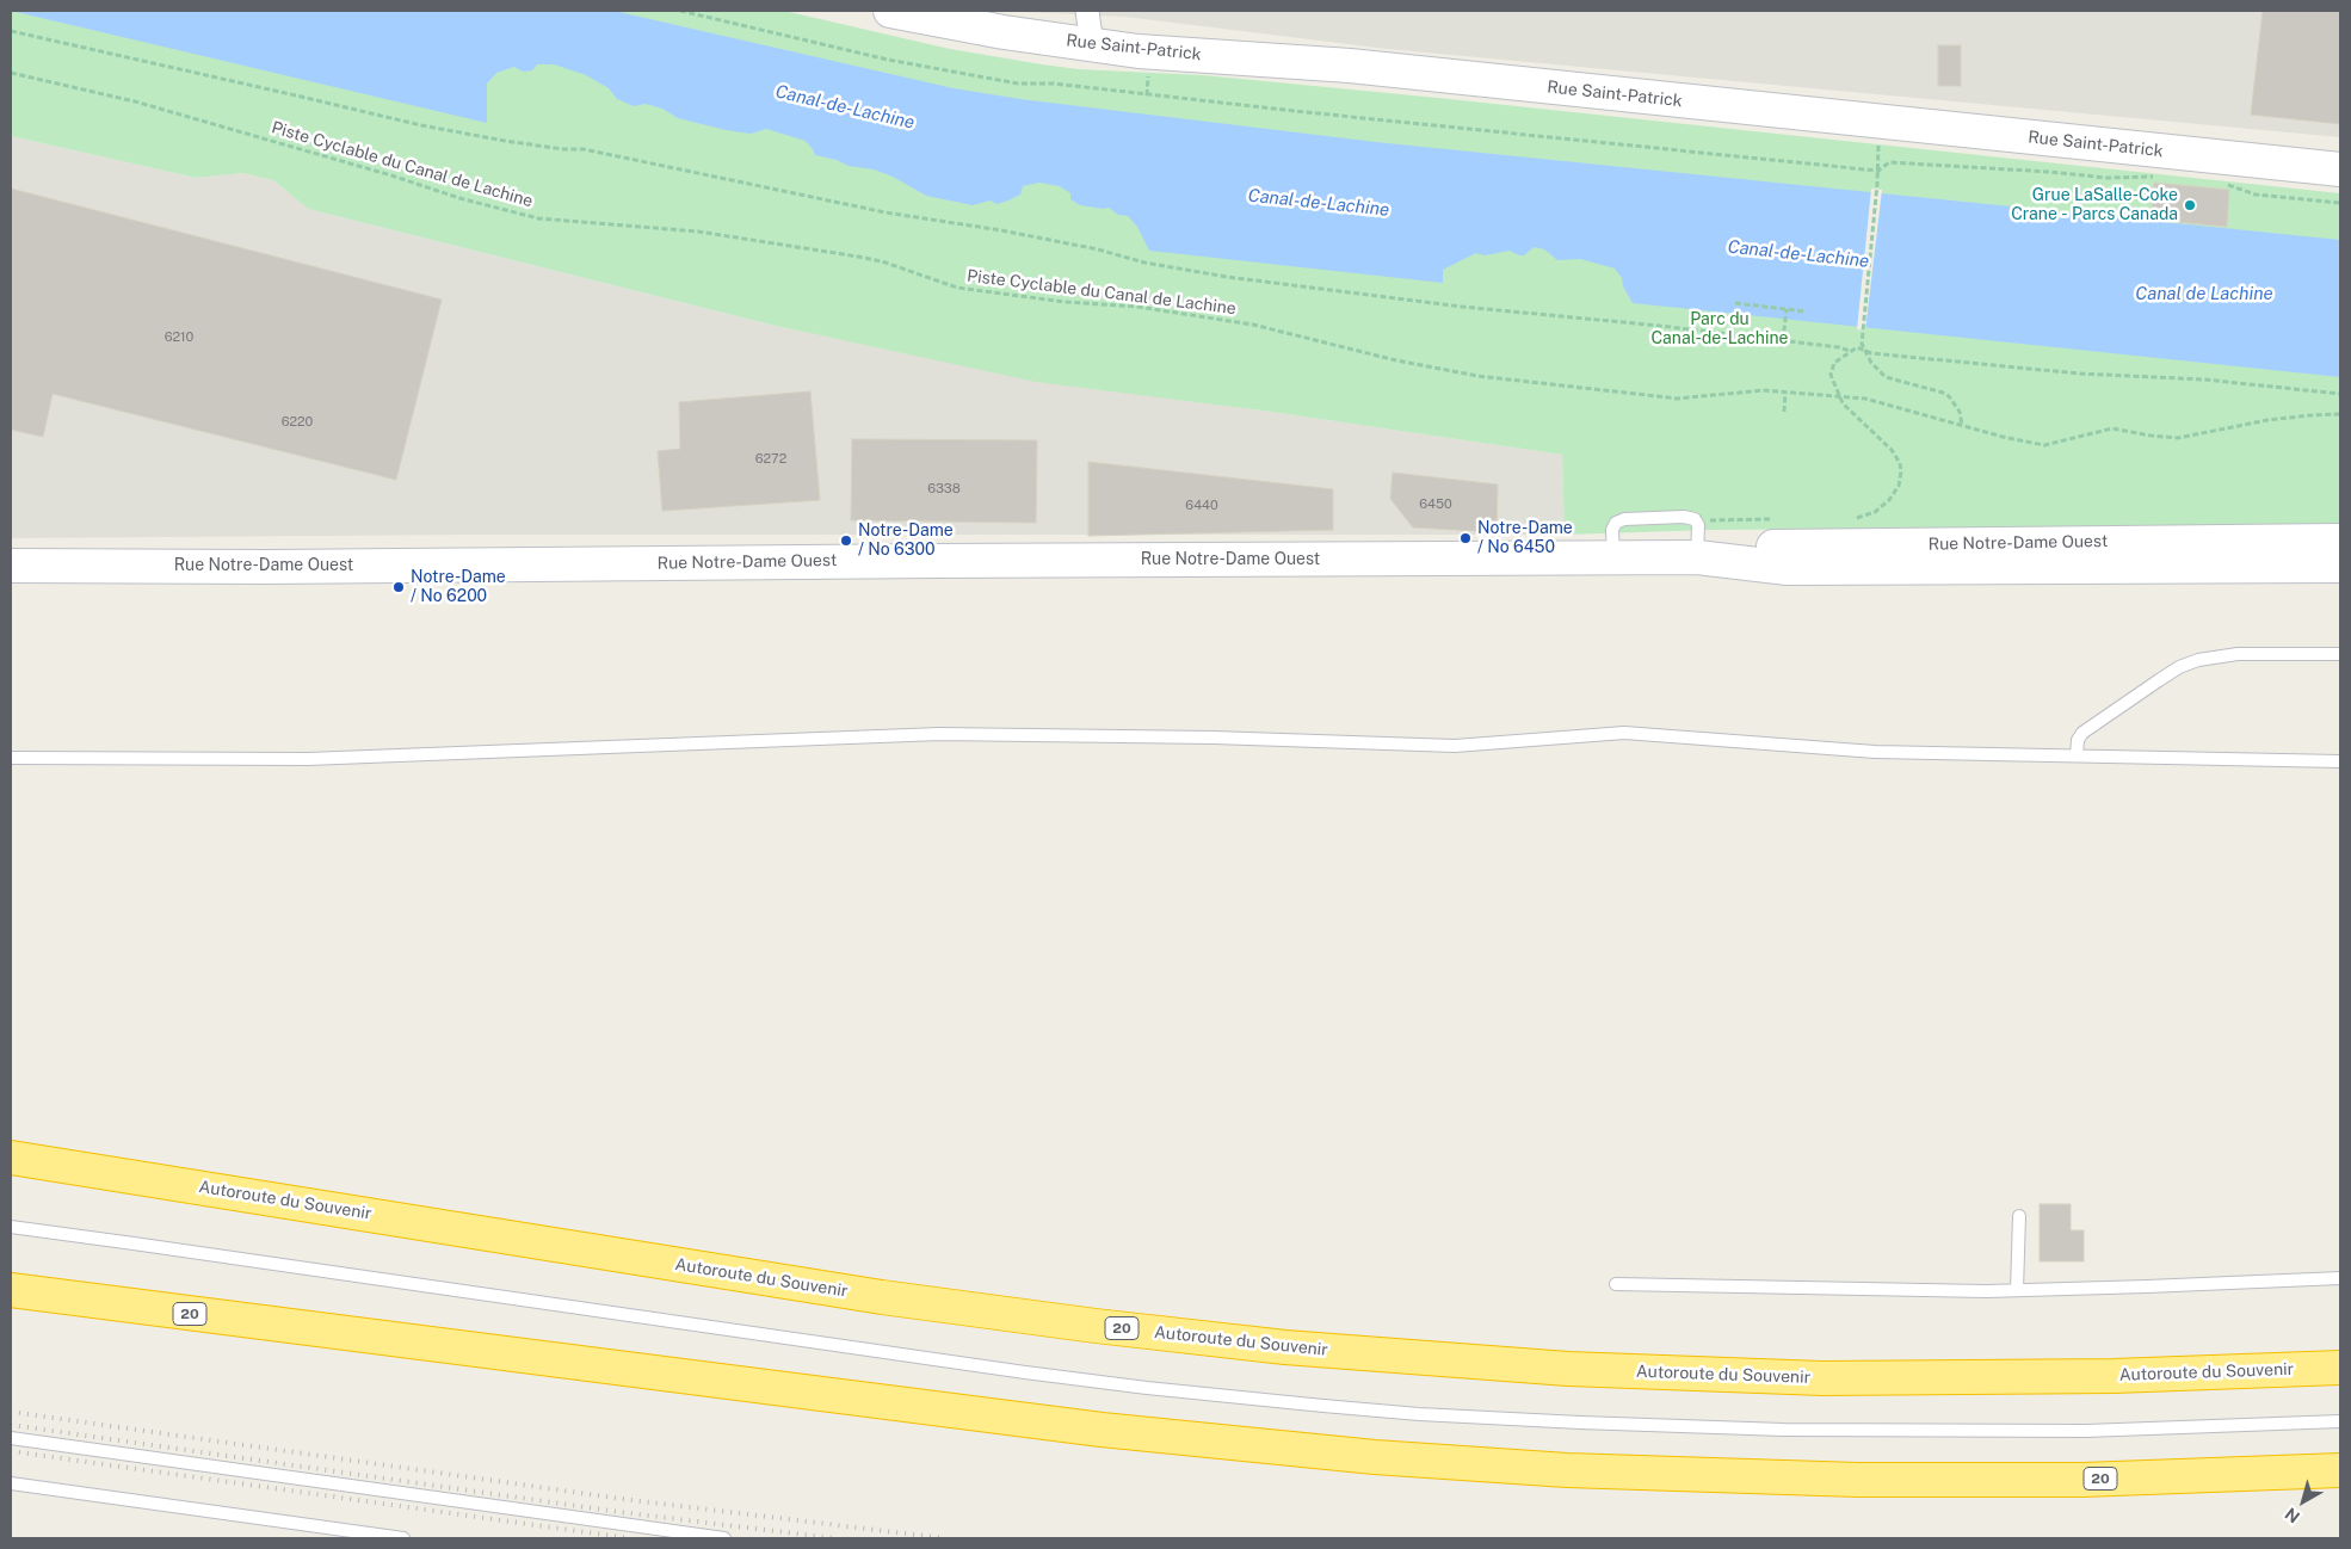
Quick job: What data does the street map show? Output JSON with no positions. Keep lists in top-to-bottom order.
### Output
{
  "streets": {
    "highway": ["Autoroute du Souvenir", "20"],
    "main road": ["Rue Saint-Patrick", "Rue Notre-Dame Ouest"],
    "path": ["Piste Cyclable du Canal de Lachine"]
  },
  "water": ["Canal-de-Lachine", "Canal de Lachine"],
  "parks": ["Parc du Canal-de-Lachine"],
  "places": [
    "Grue LaSalle-Coke Crane - Parcs Canada",
    "Notre-Dame / No 6450",
    "Notre-Dame / No 6300",
    "Notre-Dame / No 6200"
  ],
  "house_numbers": [
    "6210",
    "6220",
    "6272",
    "6338",
    "6450",
    "6440"
  ],
  "north": "bottom left"
}
